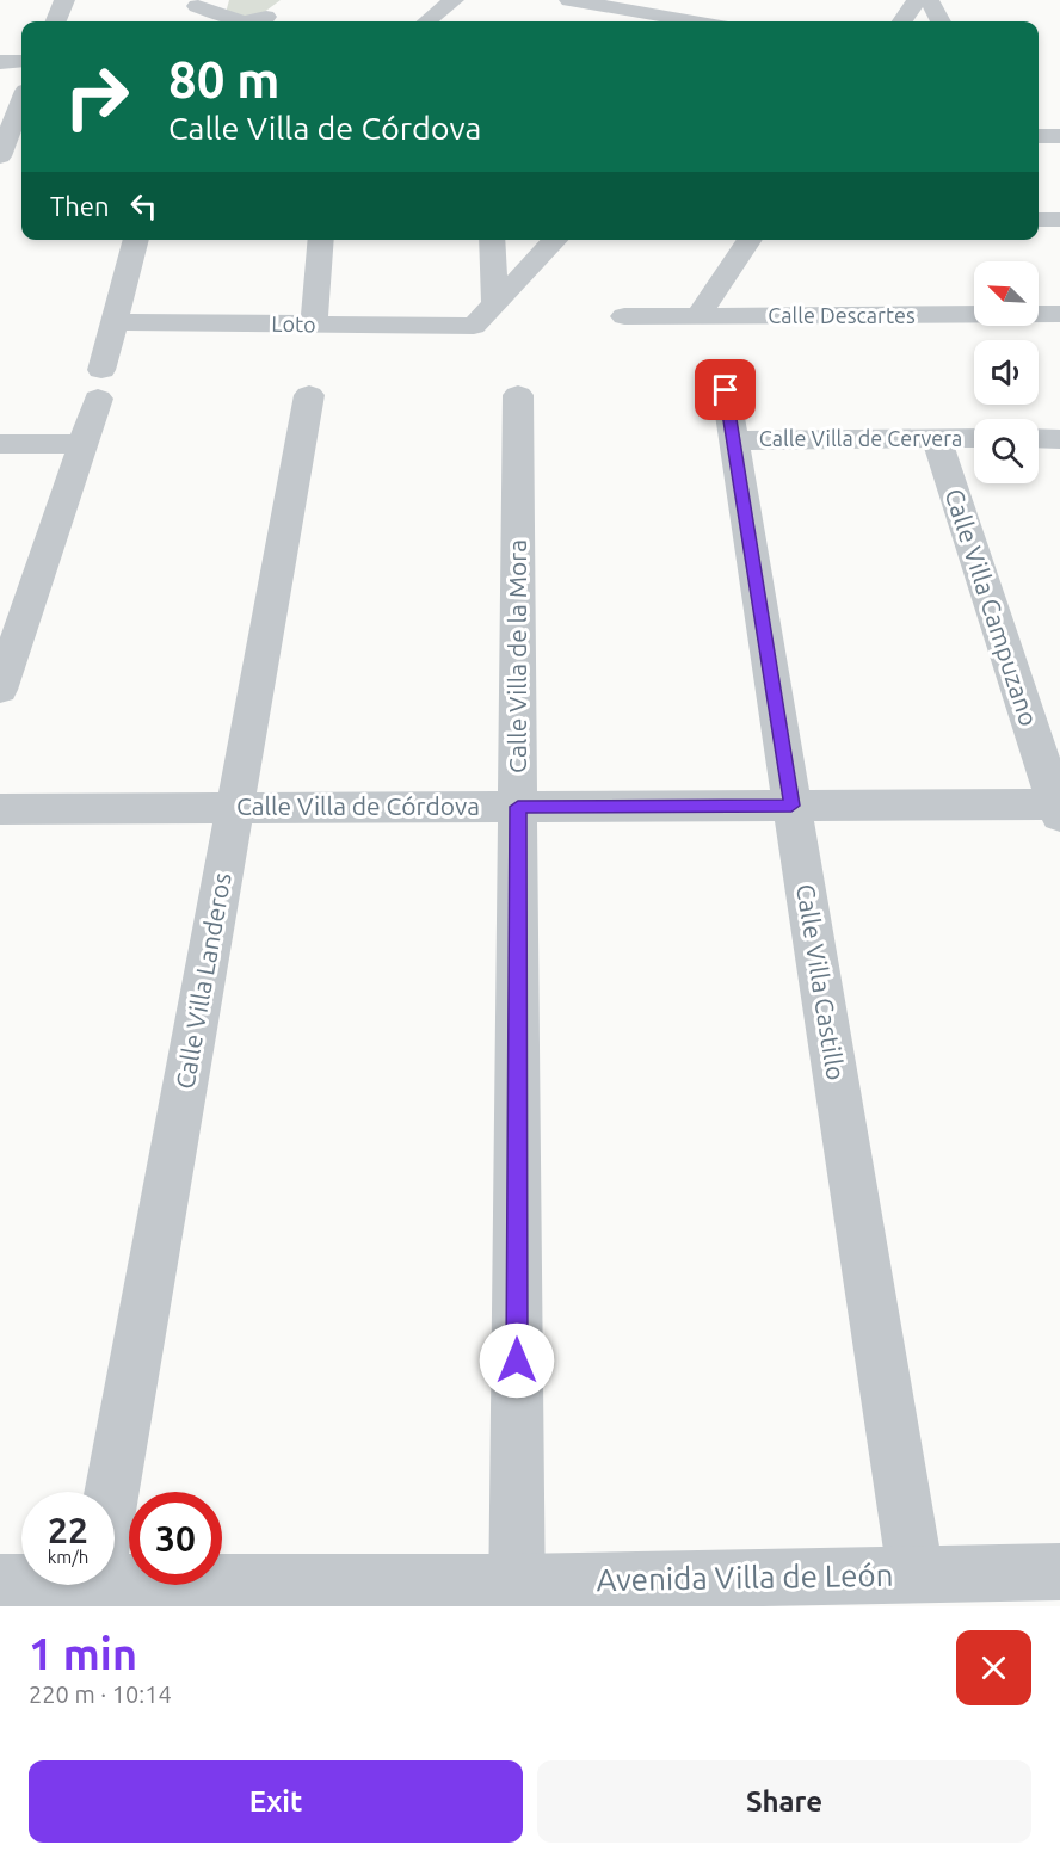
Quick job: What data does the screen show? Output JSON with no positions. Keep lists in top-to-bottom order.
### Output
{
  "streets": {
    "street": [
      "Calle Descartes",
      "Loto",
      "Calle Villa de Cervera",
      "Calle Villa Campuzano",
      "Calle Villa de la Mora",
      "Calle Villa de Córdova",
      "Calle Villa Landeros",
      "Calle Villa Castillo",
      "Avenida Villa de León"
    ]
  },
  "crossings": [
    ["Calle Villa de Cervera", "Calle Villa Campuzano"],
    ["Calle Villa de Cervera", "Calle Villa Castillo"],
    ["Calle Villa Campuzano", "Calle Villa de Córdova"],
    ["Calle Villa de la Mora", "Calle Villa de Córdova"],
    ["Calle Villa de la Mora", "Avenida Villa de León"],
    ["Calle Villa de Córdova", "Calle Villa Landeros"],
    ["Calle Villa de Córdova", "Calle Villa Castillo"],
    ["Calle Villa Castillo", "Avenida Villa de León"]
  ],
  "north": "top left",
  "page": {
    "turn": ["80 m", "Calle Villa de Córdova"],
    "then": "Then",
    "speed": "22 km/h",
    "limit": "30",
    "heading": ["1 min", "220 m · 10:14"],
    "buttons": ["Exit", "Share"]
  }
}
